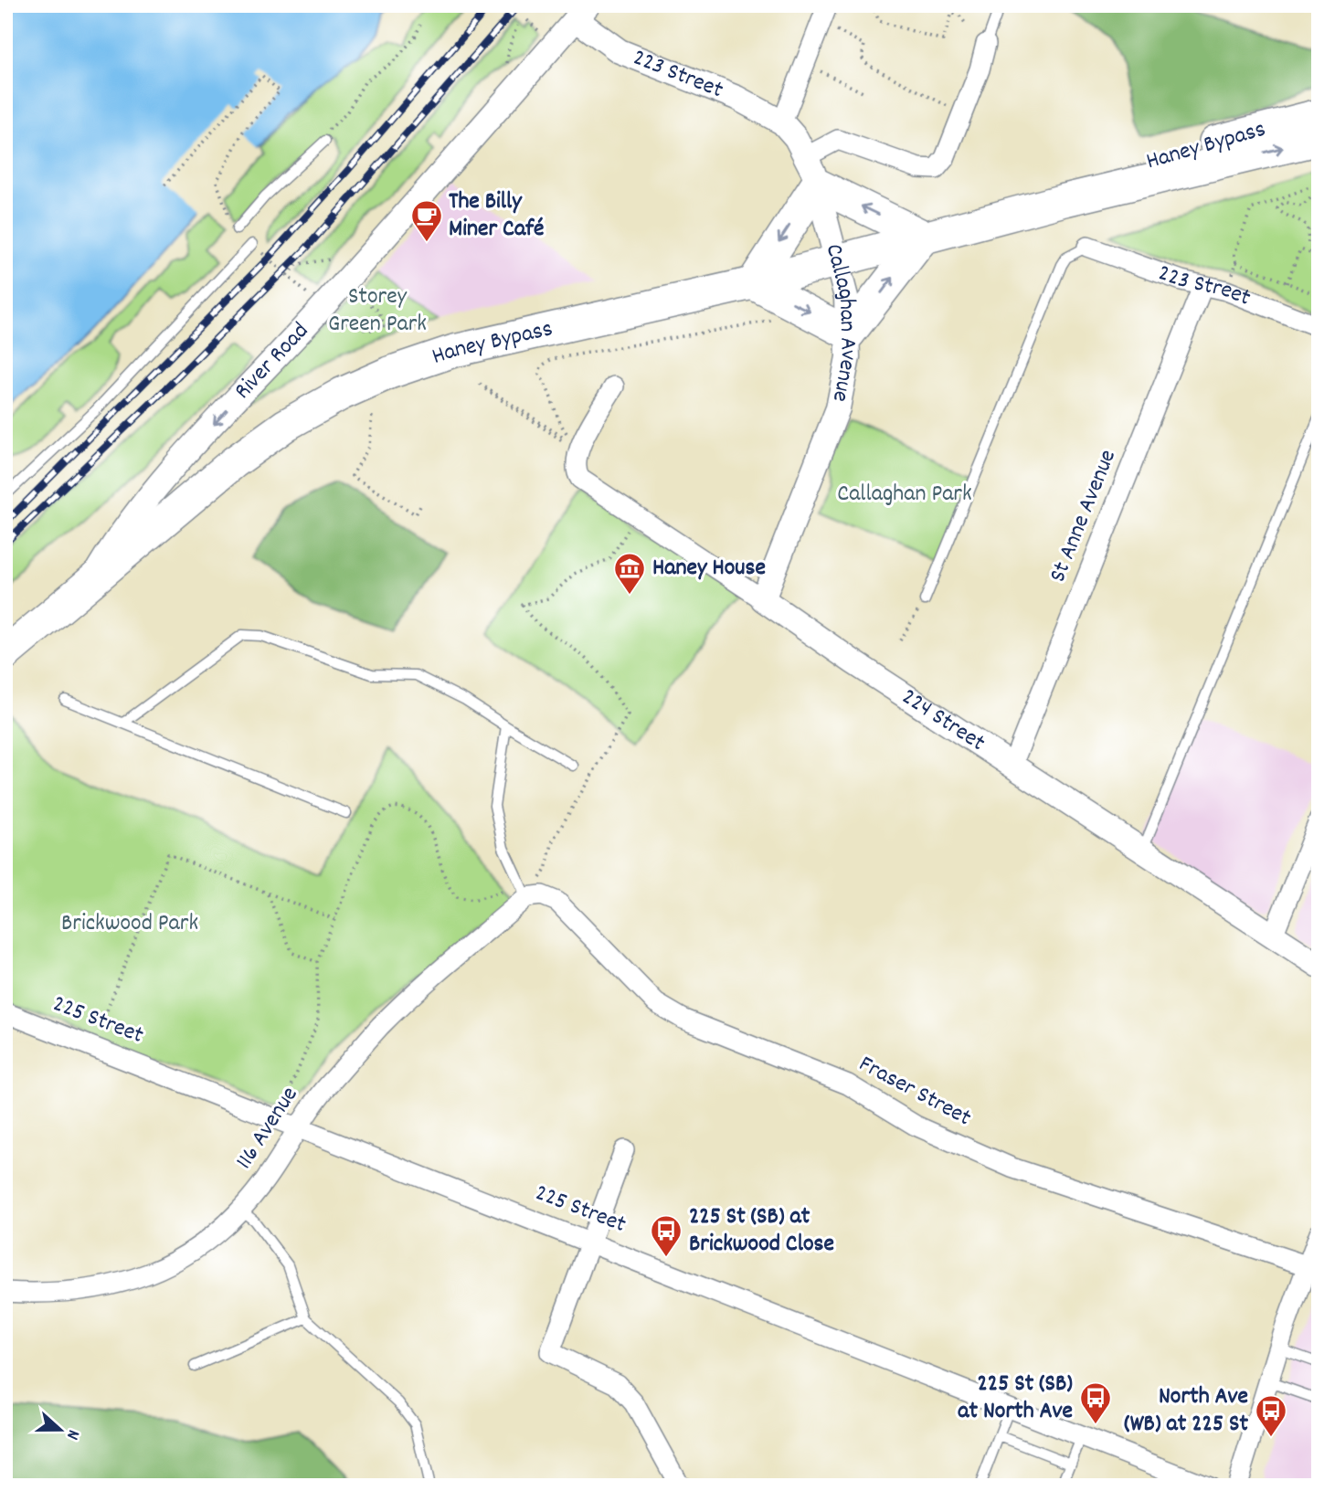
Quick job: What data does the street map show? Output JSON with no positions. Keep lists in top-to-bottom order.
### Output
{
  "streets": {
    "highway": ["Haney Bypass"],
    "street": [
      "223 Street",
      "Callaghan Avenue",
      "River Road",
      "St Anne Avenue",
      "224 Street",
      "225 Street",
      "Fraser Street",
      "116 Avenue"
    ]
  },
  "crossings": [
    ["223 Street", "Callaghan Avenue"],
    ["223 Street", "River Road"],
    ["223 Street", "St Anne Avenue"],
    ["Haney Bypass", "Callaghan Avenue"],
    ["Haney Bypass", "River Road"],
    ["Callaghan Avenue", "224 Street"],
    ["St Anne Avenue", "224 Street"],
    ["225 Street", "116 Avenue"],
    ["Fraser Street", "116 Avenue"]
  ],
  "one_way": ["River Road"],
  "parks": ["Storey Green Park", "Callaghan Park", "Brickwood Park"],
  "places": {
    "cafe": ["The Billy Miner Café"],
    "museum": ["Haney House"],
    "bus stop": ["225 St (SB) at Brickwood Close", "225 St (SB) at North Ave", "North Ave (WB) at 225 St"]
  },
  "north": "right"
}
